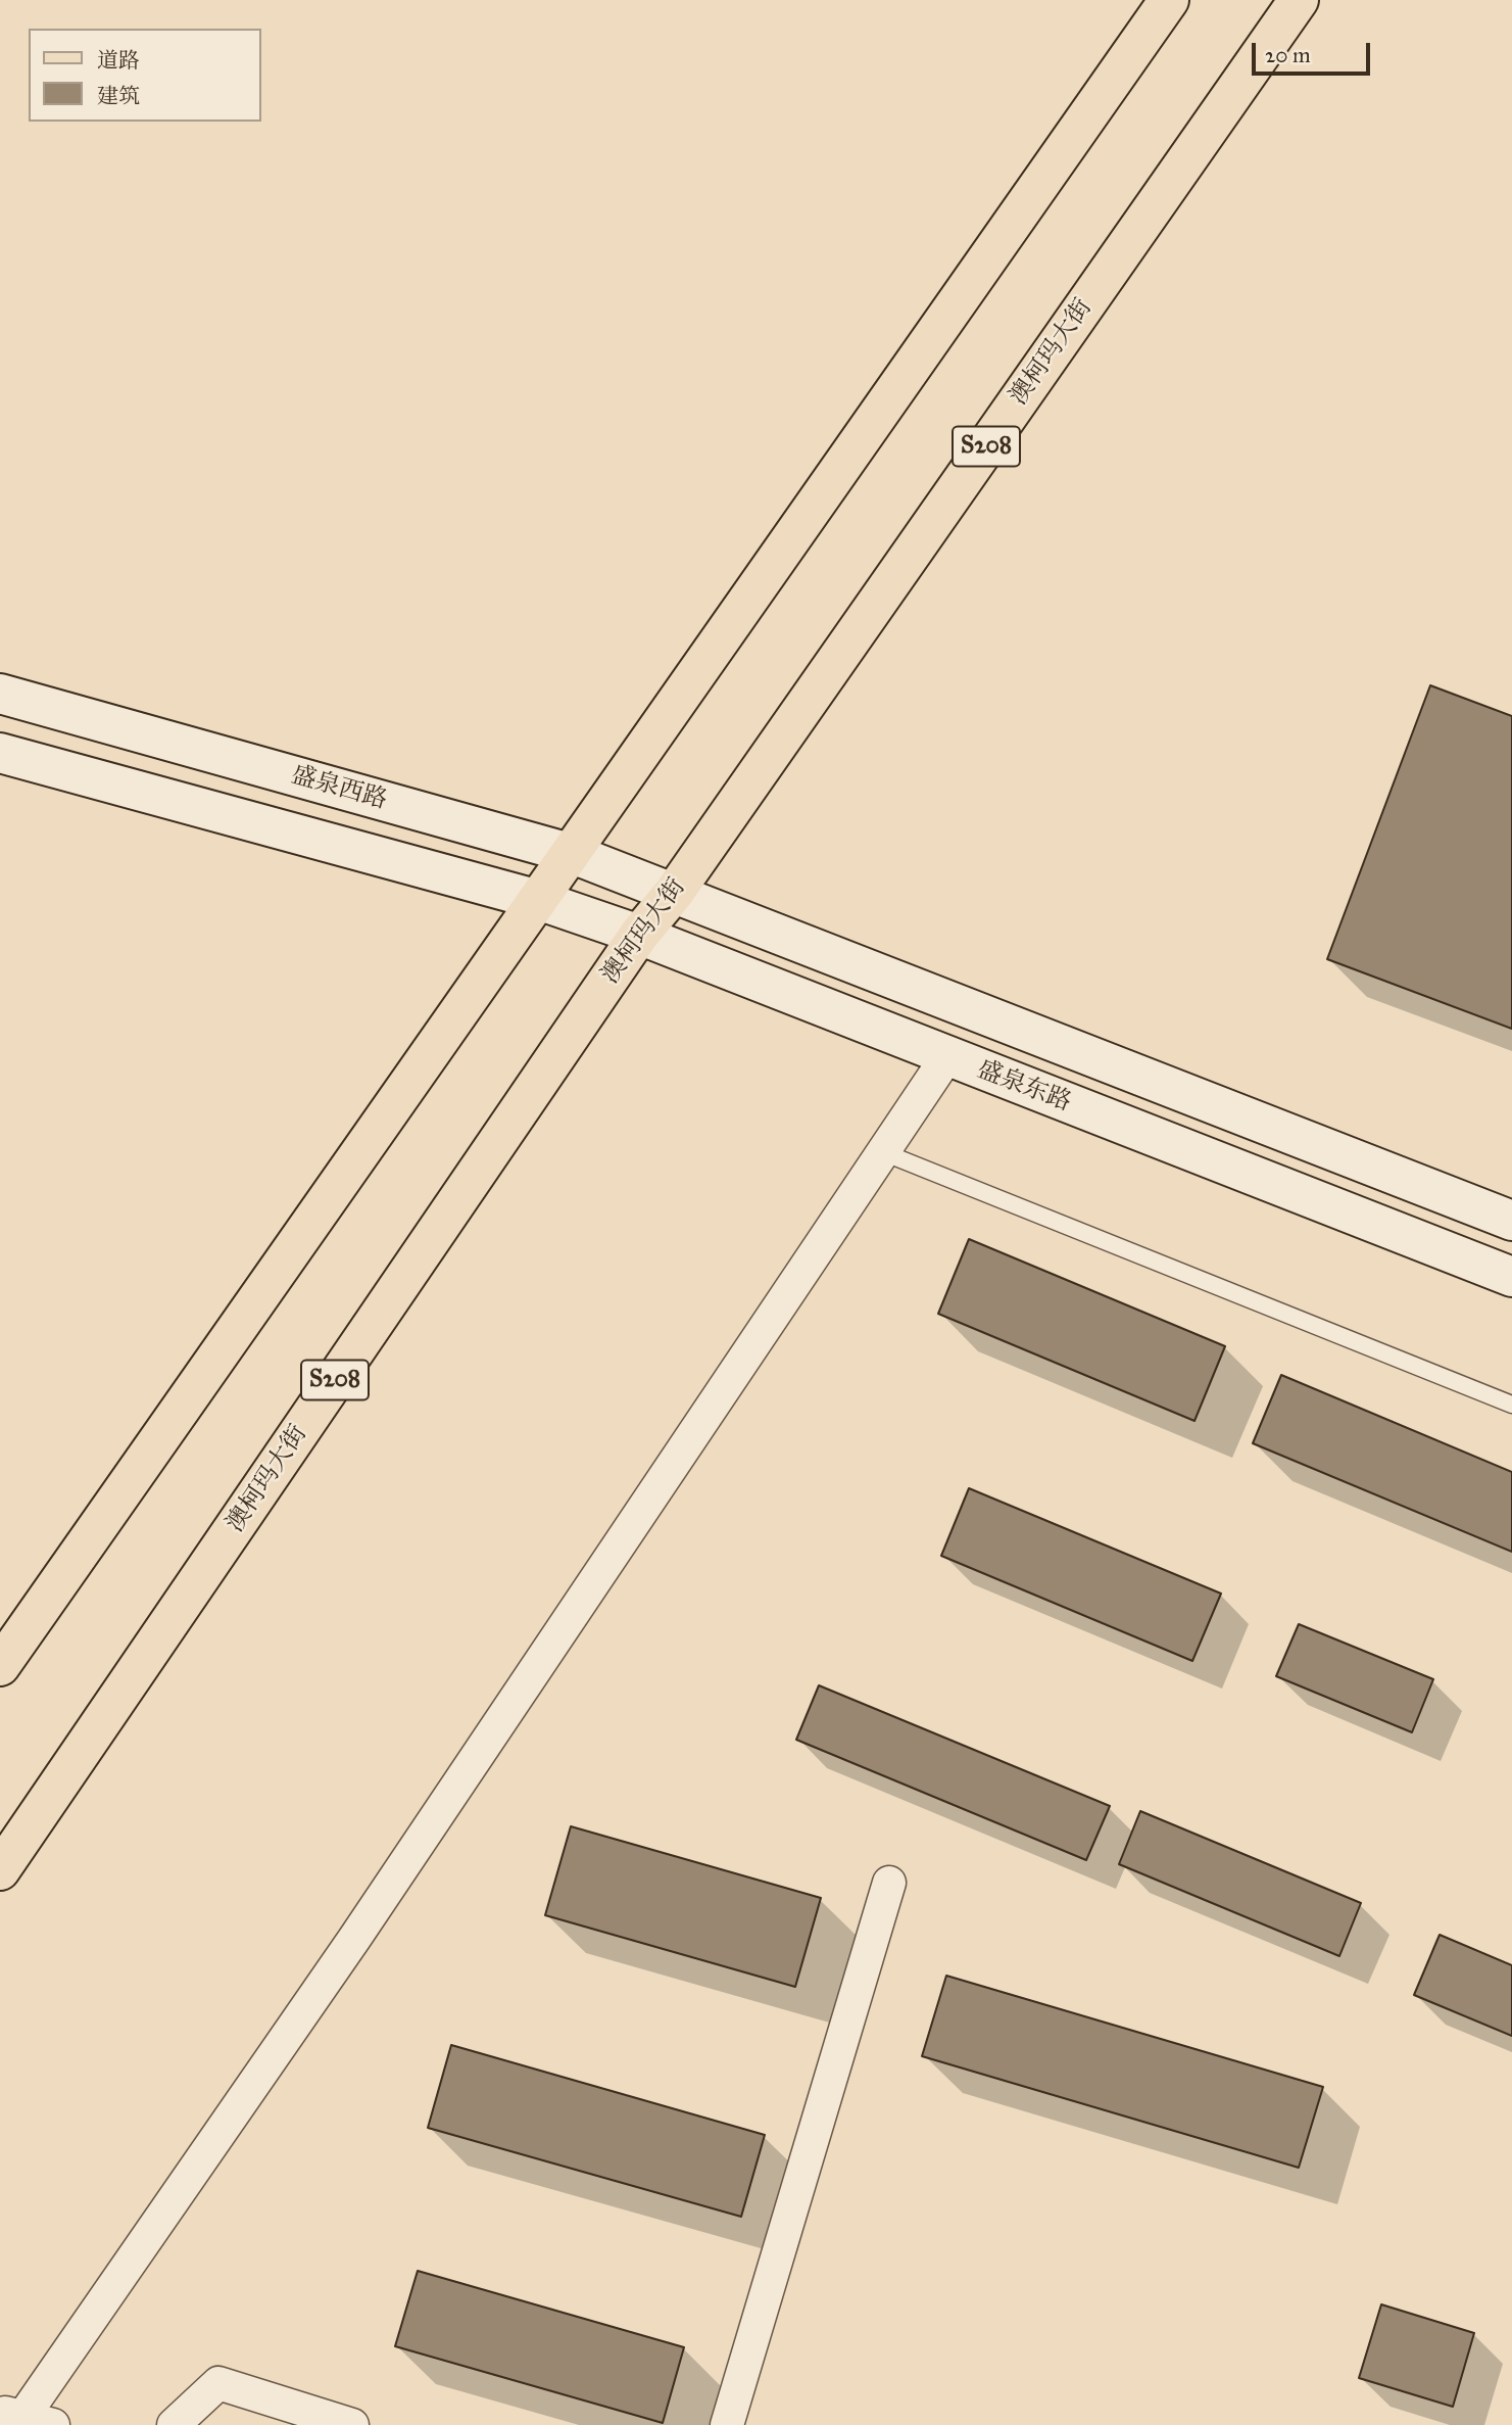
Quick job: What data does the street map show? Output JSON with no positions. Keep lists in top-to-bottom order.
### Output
{
  "streets": {
    "main road": ["澳柯玛大街", "S208"],
    "street": ["盛泉西路", "盛泉东路"]
  },
  "crossings": [
    ["澳柯玛大街", "盛泉西路"],
    ["澳柯玛大街", "盛泉东路"]
  ],
  "legend": ["道路", "建筑"],
  "scale_bar": "20 m"
}
